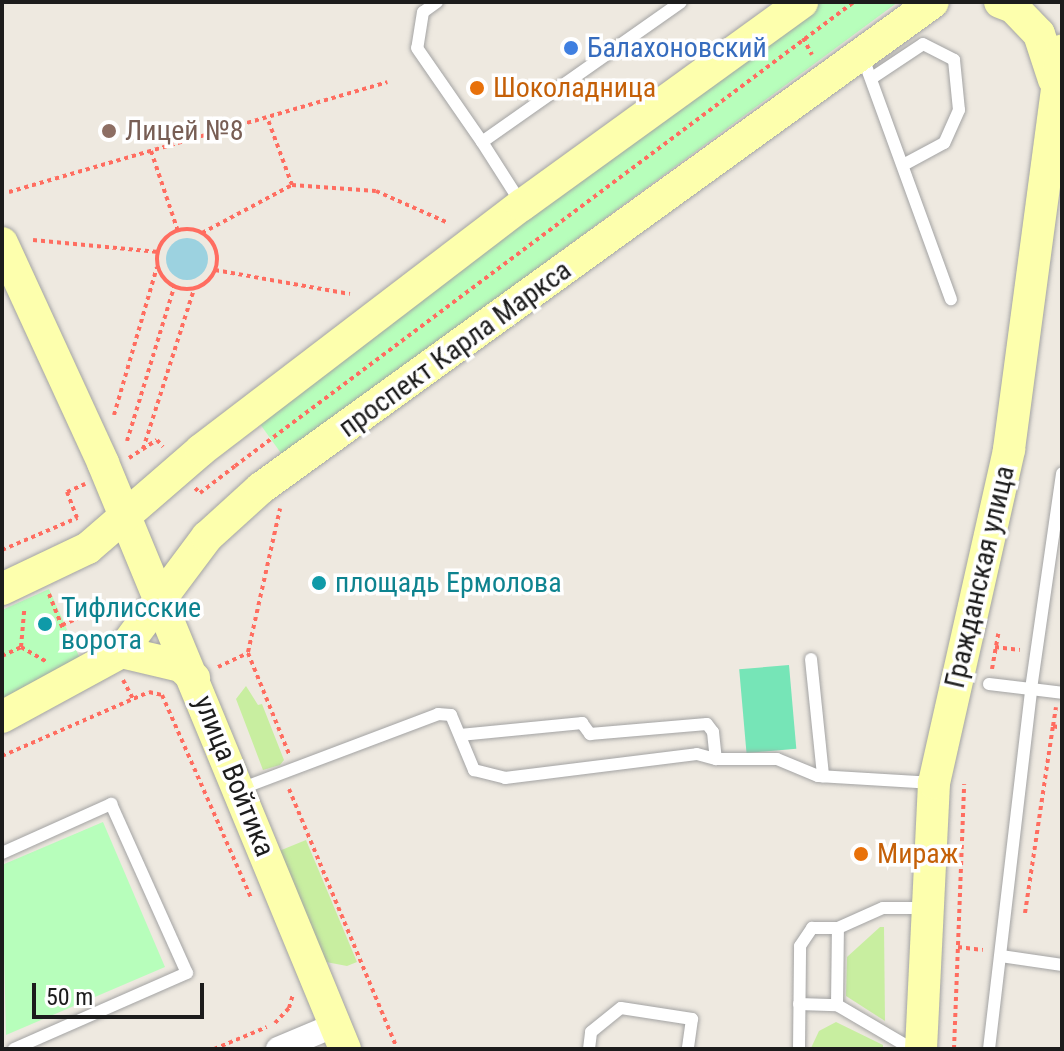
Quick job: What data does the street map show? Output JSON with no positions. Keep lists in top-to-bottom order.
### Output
{
  "streets": {
    "main road": ["проспект Карла Маркса", "Гражданская улица", "улица Войтика"]
  },
  "crossings": [
    ["проспект Карла Маркса", "улица Войтика"]
  ],
  "places": [
    "Балахоновский",
    "Шоколадница",
    "Лицей №8",
    "площадь Ермолова",
    "Тифлисские ворота",
    "Мираж"
  ],
  "scale_bar": "50 m"
}
